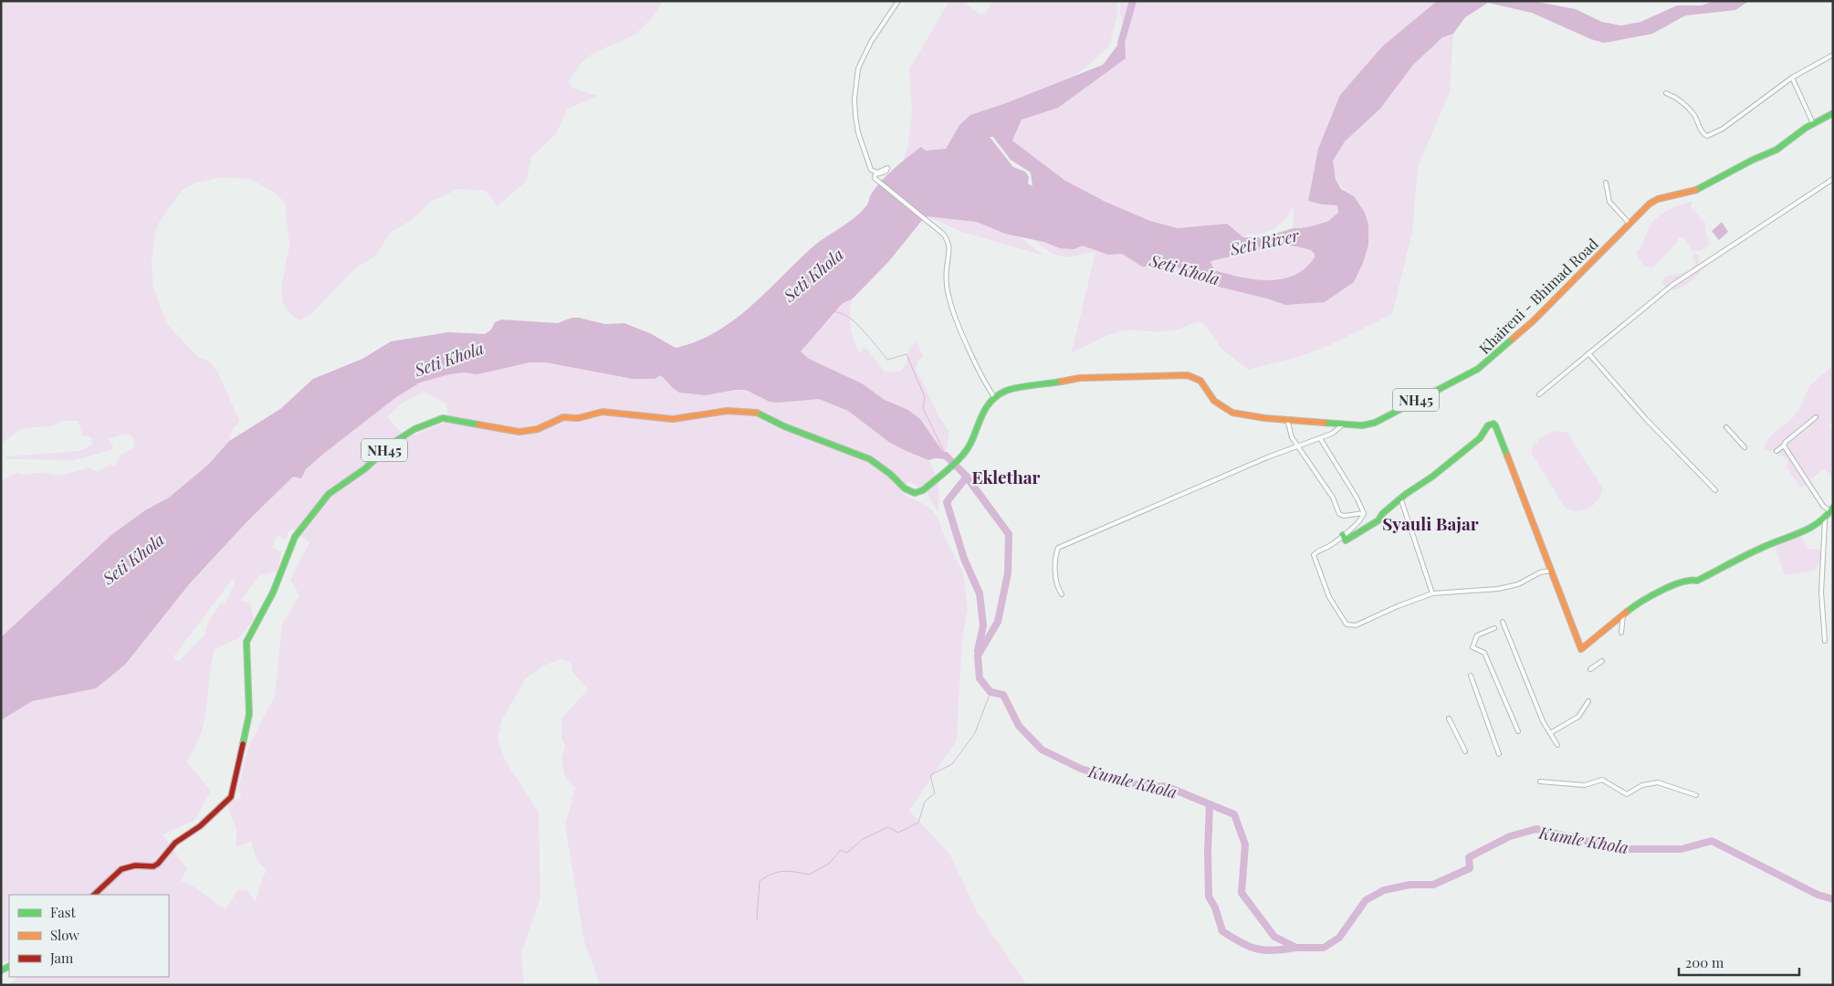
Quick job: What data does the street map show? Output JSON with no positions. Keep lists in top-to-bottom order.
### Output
{
  "streets": {
    "main road": ["Khaireni - Bhimad Road", "NH45"]
  },
  "districts": ["Eklethar", "Syauli Bajar"],
  "water": ["Seti River", "Seti Khola", "Kumle Khola"],
  "legend": ["Fast", "Slow", "Jam"],
  "scale_bar": "200 m"
}
